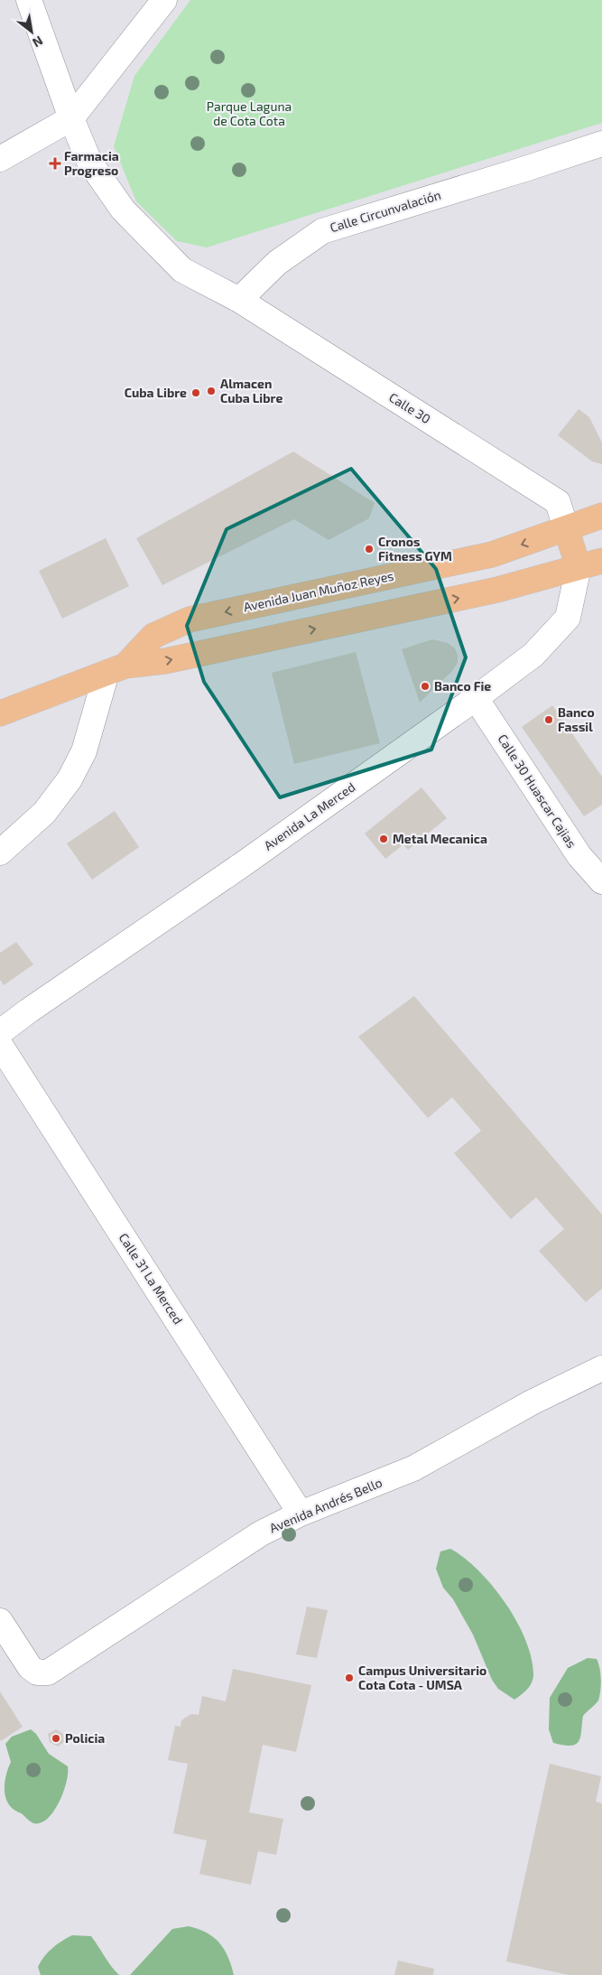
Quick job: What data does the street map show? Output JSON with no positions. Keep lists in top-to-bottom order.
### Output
{
  "streets": {
    "main road": ["Avenida Juan Muñoz Reyes"],
    "street": [
      "Calle Circunvalación",
      "Calle 30",
      "Calle 30 Huascar Cajias",
      "Avenida La Merced",
      "Calle 31 La Merced",
      "Avenida Andrés Bello"
    ]
  },
  "crossings": [
    ["Calle Circunvalación", "Calle 30"],
    ["Calle 30", "Avenida Juan Muñoz Reyes"],
    ["Avenida Juan Muñoz Reyes", "Avenida La Merced"],
    ["Calle 30 Huascar Cajias", "Avenida La Merced"],
    ["Calle 31 La Merced", "Avenida Andrés Bello"]
  ],
  "parks": ["Parque Laguna de Cota Cota"],
  "places": {
    "health": ["Farmacia Progreso"],
    "other": [
      "Almacen Cuba Libre",
      "Cuba Libre",
      "Cronos Fitness GYM",
      "Banco Fie",
      "Banco Fassil",
      "Metal Mecanica",
      "Campus Universitario Cota Cota - UMSA",
      "Policia"
    ]
  },
  "north": "bottom right"
}
